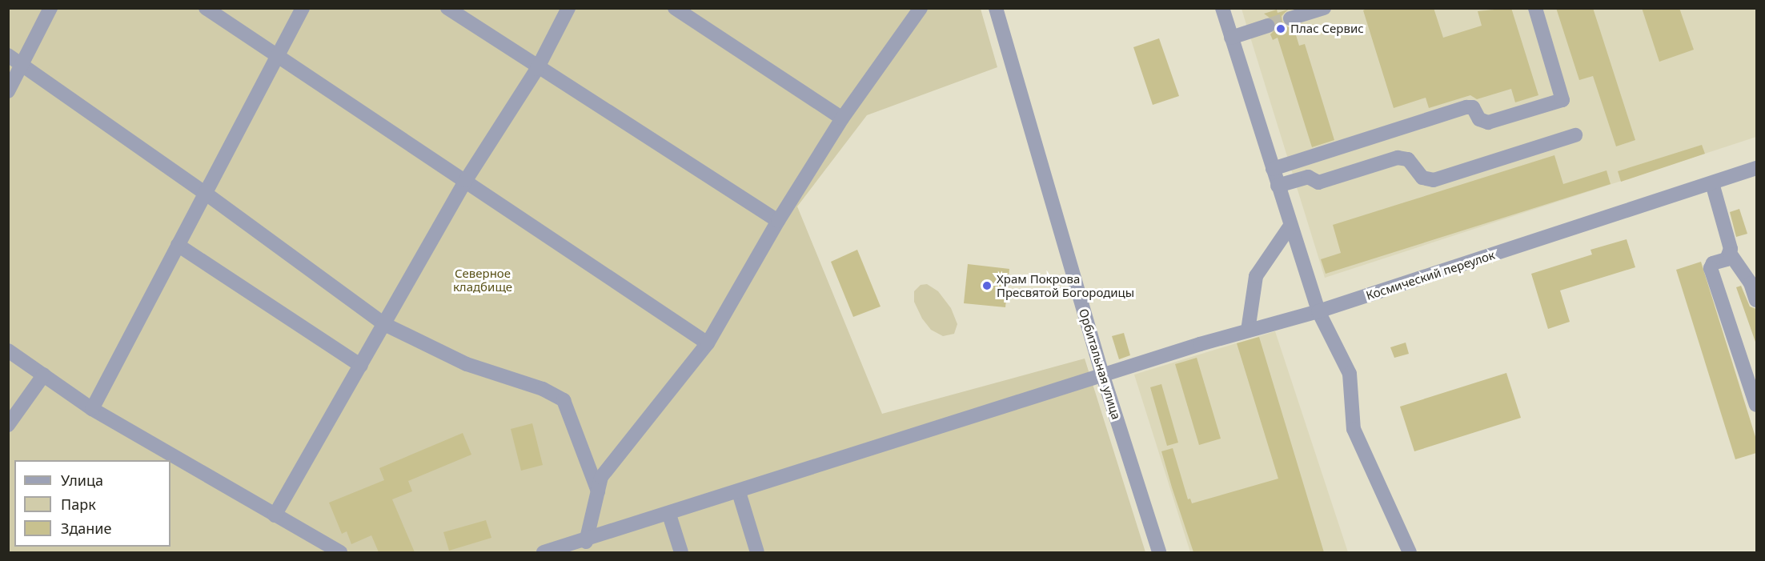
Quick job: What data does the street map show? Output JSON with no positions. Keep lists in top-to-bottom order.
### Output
{
  "streets": {
    "street": ["Космический переулок", "Орбитальная улица"]
  },
  "crossings": [
    ["Космический переулок", "Орбитальная улица"]
  ],
  "parks": ["Северное кладбище"],
  "places": ["Плас Сервис", "Храм Покрова Пресвятой Богородицы"],
  "legend": ["Улица", "Парк", "Здание"]
}
